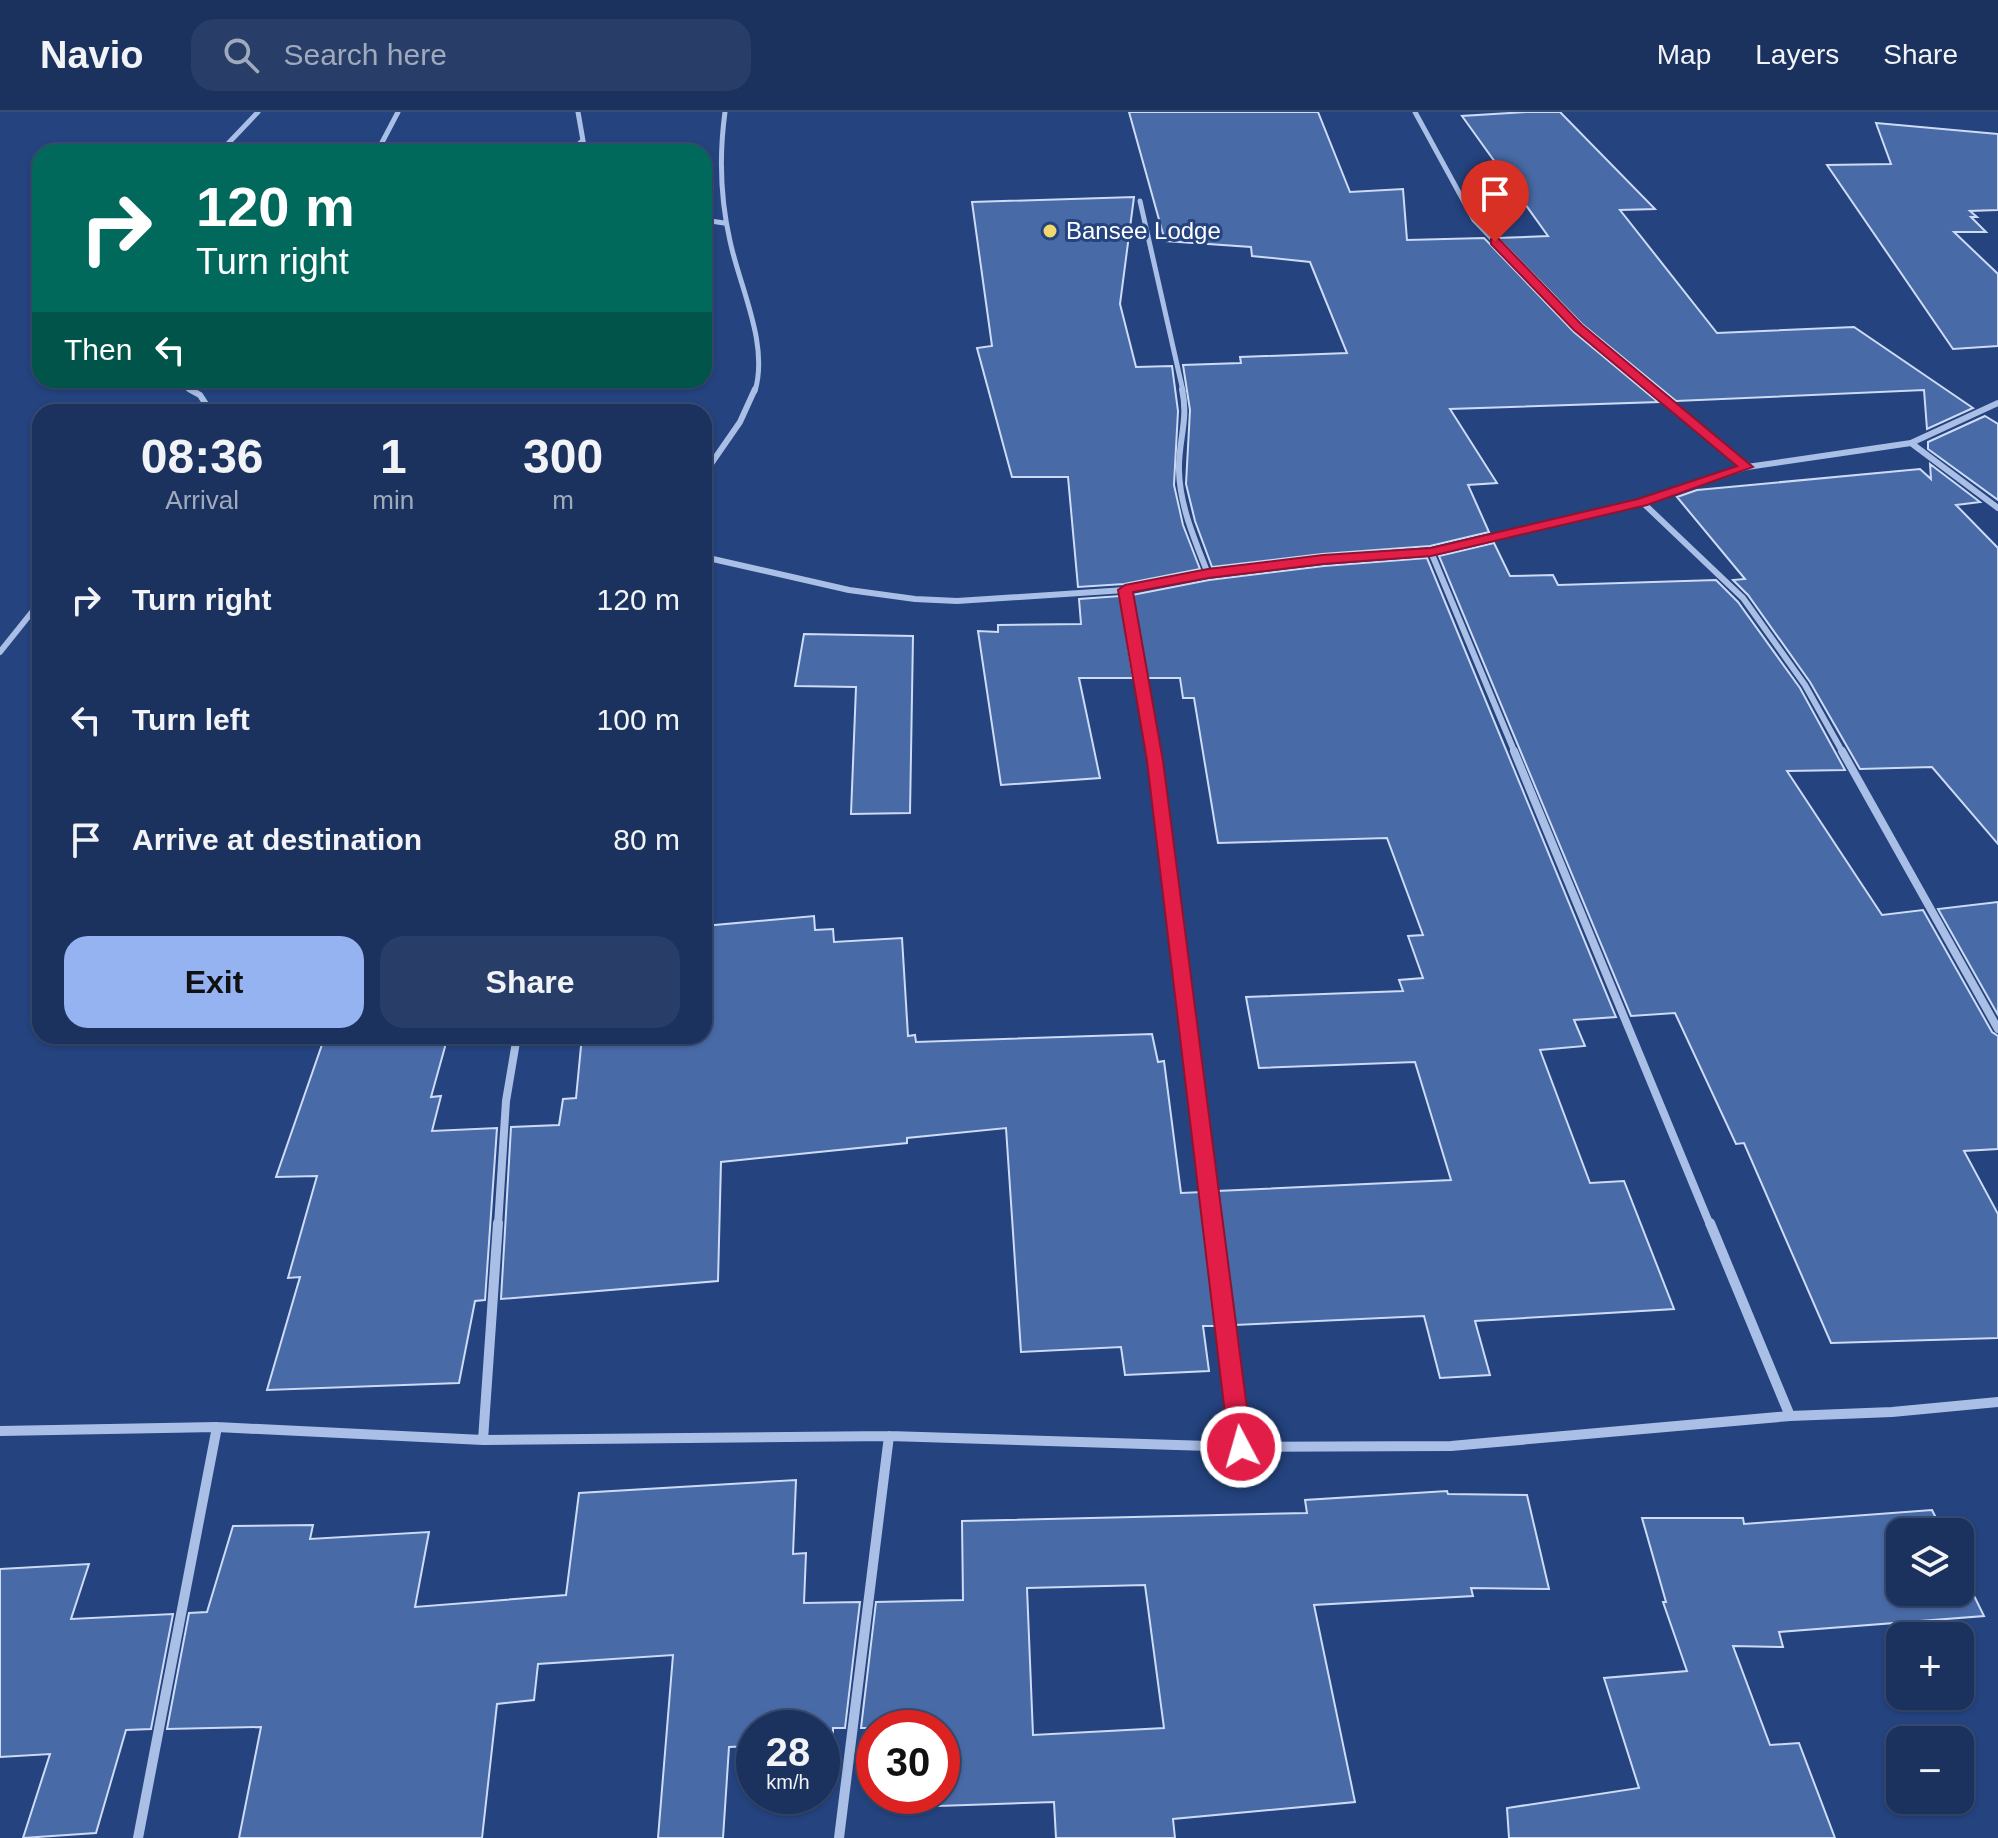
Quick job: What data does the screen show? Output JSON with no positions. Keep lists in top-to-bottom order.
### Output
{
  "places": ["Bansee Lodge"],
  "page": {
    "header": "Navio",
    "search": "Search here",
    "nav": ["Map", "Layers", "Share"],
    "turn": ["120 m", "Turn right"],
    "then": "Then",
    "eta": [
      "08:36",
      "Arrival",
      "1",
      "min",
      "300",
      "m"
    ],
    "list": [
      {
        "name": "Turn right",
        "value": "120 m"
      },
      {
        "name": "Turn left",
        "value": "100 m"
      },
      {
        "name": "Arrive at destination",
        "value": "80 m"
      }
    ],
    "buttons": ["Exit", "Share"],
    "map_buttons": ["+", "−"],
    "speed": "28 km/h",
    "limit": "30"
  }
}
